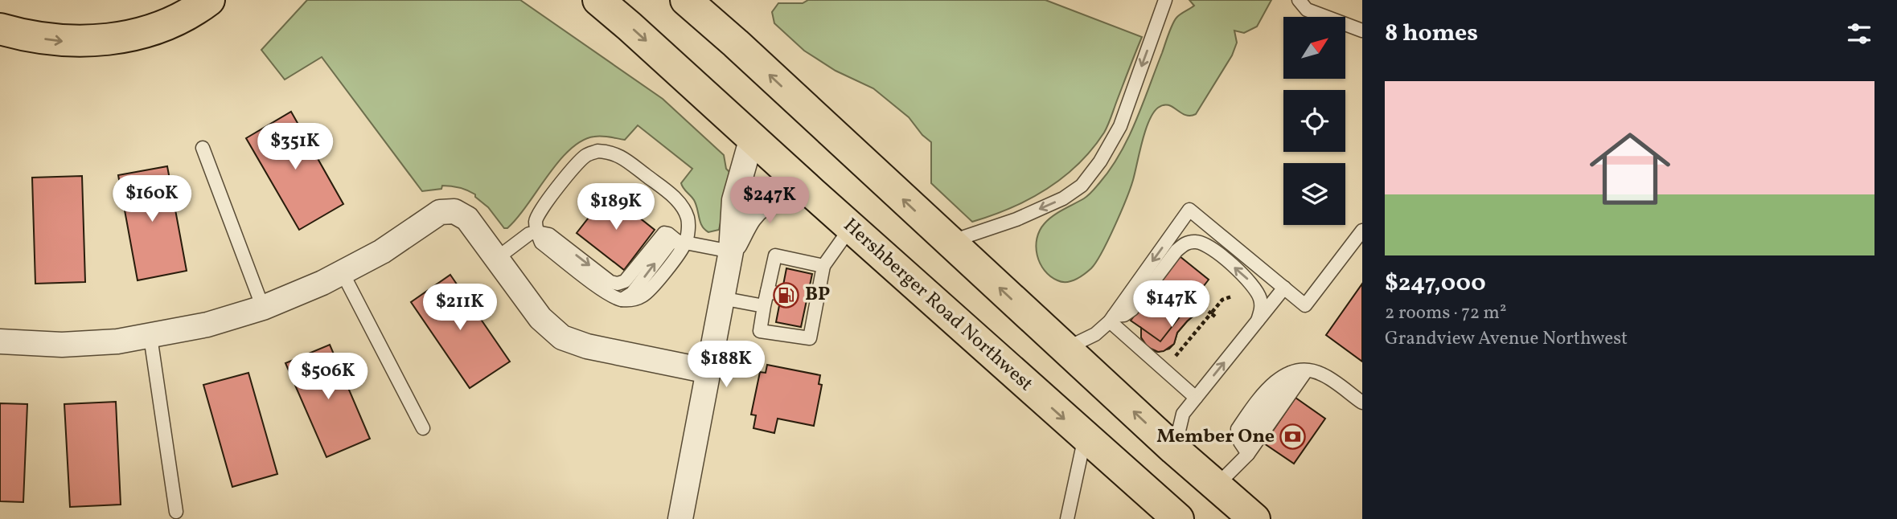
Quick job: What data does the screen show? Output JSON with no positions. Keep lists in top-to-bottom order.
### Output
{
  "streets": {
    "main road": ["Hershberger Road Northwest"]
  },
  "places": {
    "fuel station": ["BP"],
    "bank": ["Member One"]
  },
  "north": "top right",
  "page": {
    "heading": "8 homes",
    "list": [
      {
        "name": "$247,000",
        "note": "2 rooms · 72 m² · Grandview Avenue Northwest"
      }
    ],
    "price": [
      "$351K",
      "$160K",
      "$247K",
      "$189K",
      "$147K",
      "$211K",
      "$188K",
      "$506K"
    ]
  }
}
